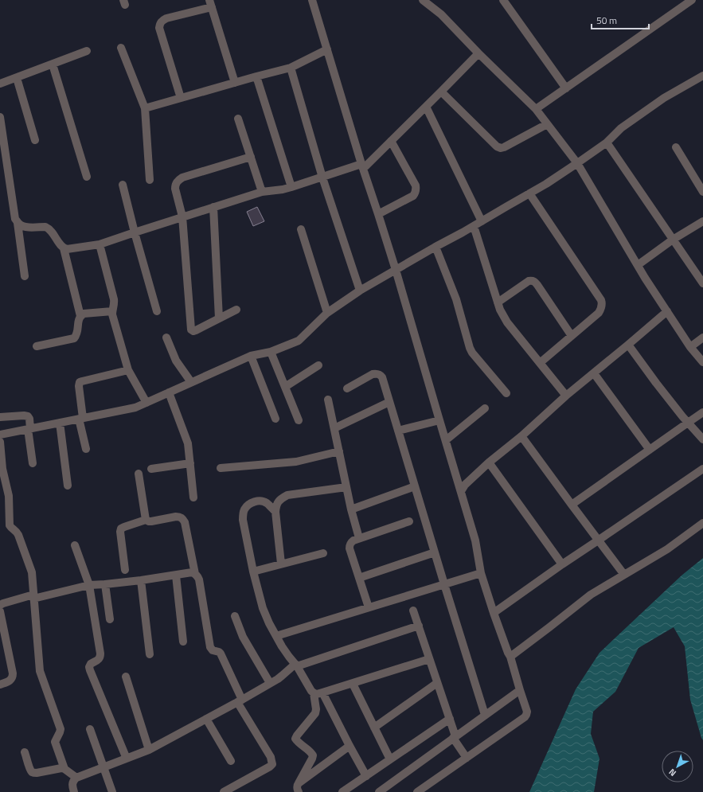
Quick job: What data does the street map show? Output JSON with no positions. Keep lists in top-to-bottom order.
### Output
{
  "scale_bar": "50 m",
  "north": "bottom left"
}
